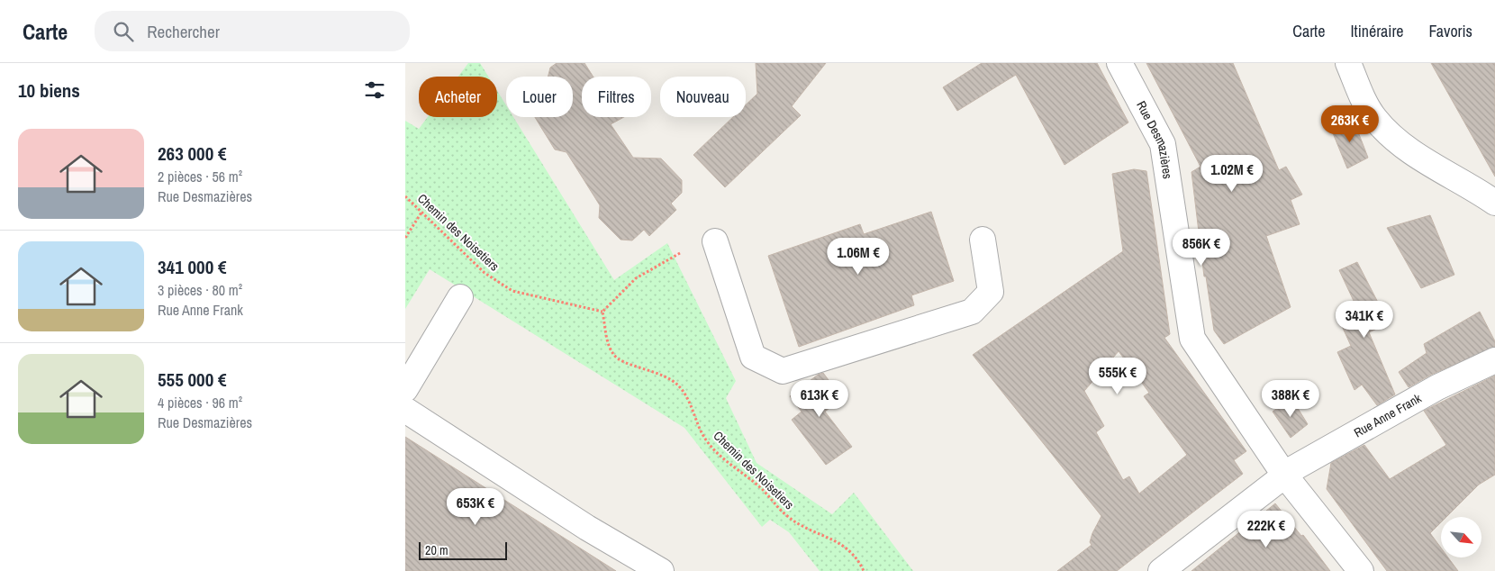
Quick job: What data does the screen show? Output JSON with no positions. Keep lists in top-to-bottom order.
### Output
{
  "streets": {
    "street": ["Rue Desmazières", "Rue Anne Frank"],
    "path": ["Chemin des Noisetiers"]
  },
  "crossings": [
    ["Rue Desmazières", "Rue Anne Frank"]
  ],
  "scale_bar": "20 m",
  "north": "bottom right",
  "page": {
    "header": "Carte",
    "search": "Rechercher",
    "nav": ["Carte", "Itinéraire", "Favoris"],
    "heading": "10 biens",
    "chip": [
      "Acheter",
      "Louer",
      "Filtres",
      "Nouveau"
    ],
    "price": [
      "263K €",
      "1.02M €",
      "856K €",
      "1.06M €",
      "341K €",
      "555K €",
      "613K €",
      "388K €",
      "653K €",
      "222K €"
    ],
    "list": [
      {
        "name": "263 000 €",
        "note": "2 pièces · 56 m² · Rue Desmazières"
      },
      {
        "name": "341 000 €",
        "note": "3 pièces · 80 m² · Rue Anne Frank"
      },
      {
        "name": "555 000 €",
        "note": "4 pièces · 96 m² · Rue Desmazières"
      }
    ],
    "scale": "20 m"
  }
}
